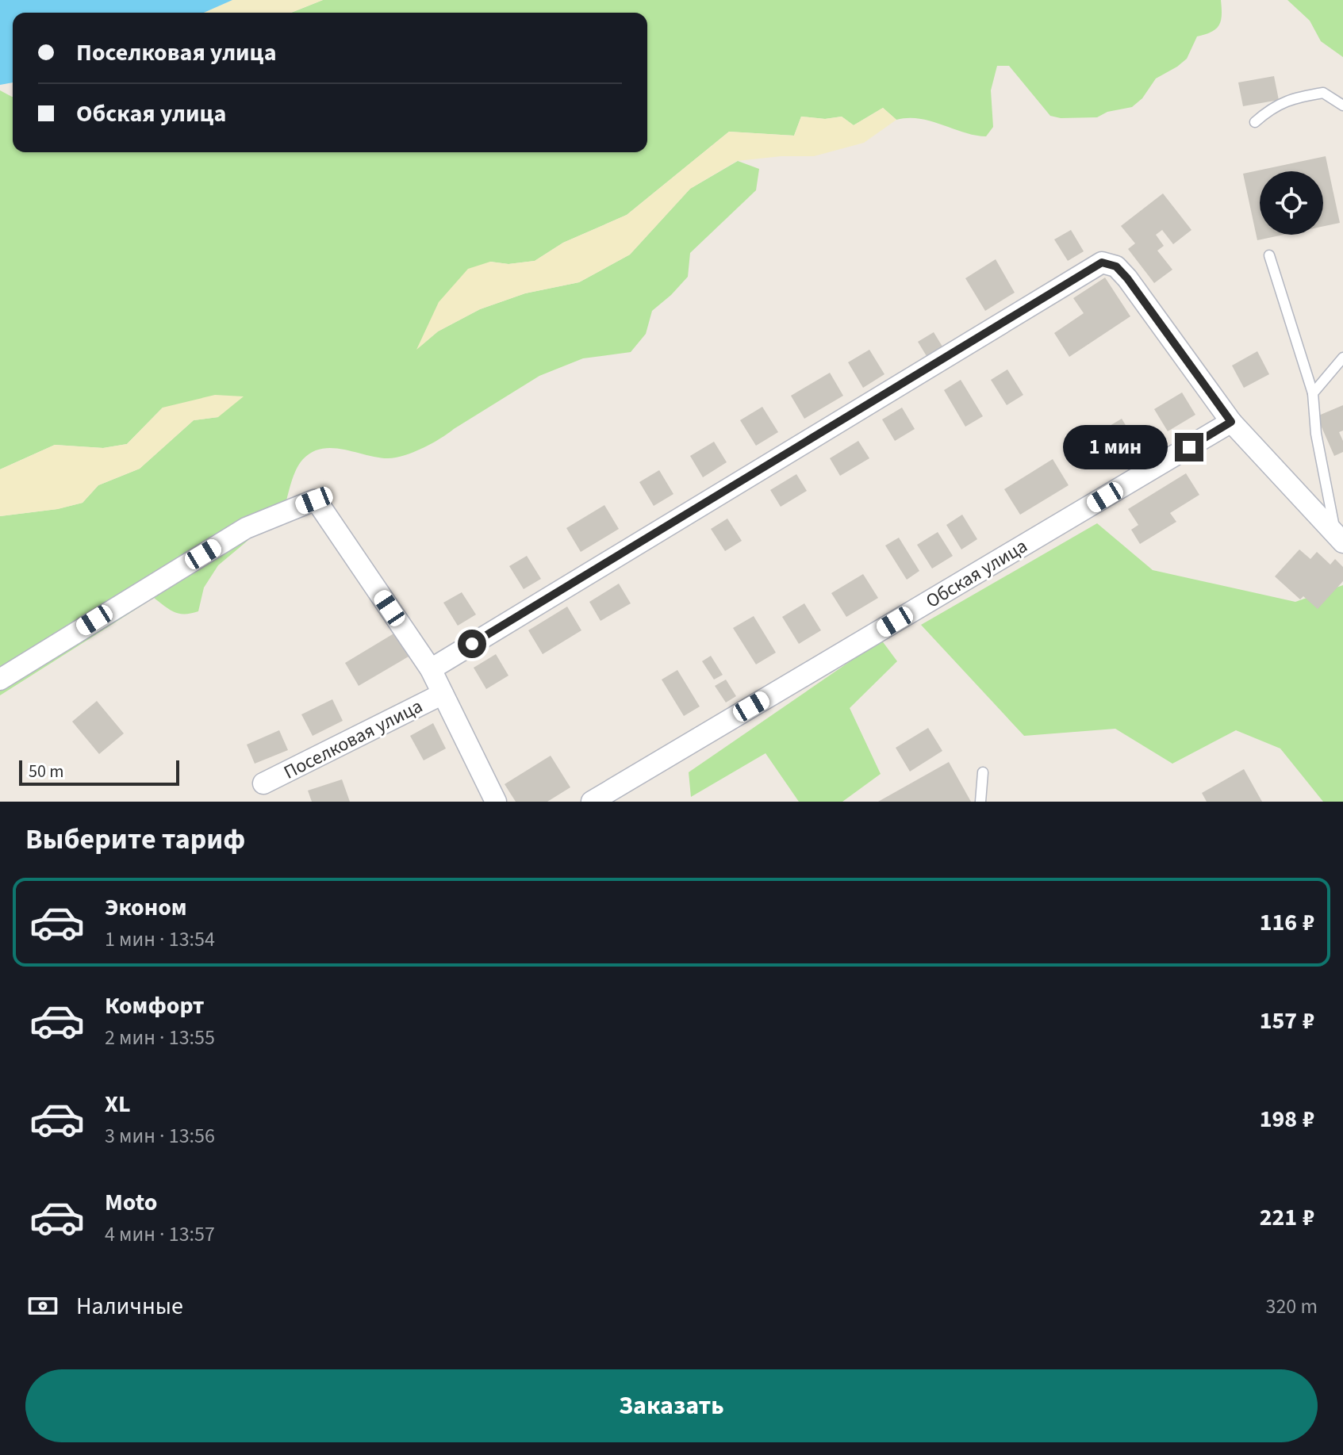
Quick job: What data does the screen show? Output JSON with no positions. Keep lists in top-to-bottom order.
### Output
{
  "streets": {
    "street": ["Обская улица", "Поселковая улица"]
  },
  "scale_bar": "50 m",
  "page": {
    "banner": ["Поселковая улица", "Обская улица"],
    "bubble": "1 мин",
    "scale": "50 m",
    "heading": "Выберите тариф",
    "list": [
      {
        "name": "Эконом",
        "note": "1 мин · 13:54",
        "value": "116 ₽"
      },
      {
        "name": "Комфорт",
        "note": "2 мин · 13:55",
        "value": "157 ₽"
      },
      {
        "name": "XL",
        "note": "3 мин · 13:56",
        "value": "198 ₽"
      },
      {
        "name": "Moto",
        "note": "4 мин · 13:57",
        "value": "221 ₽"
      }
    ],
    "pay": ["Наличные", "320 m"],
    "buttons": "Заказать"
  }
}
